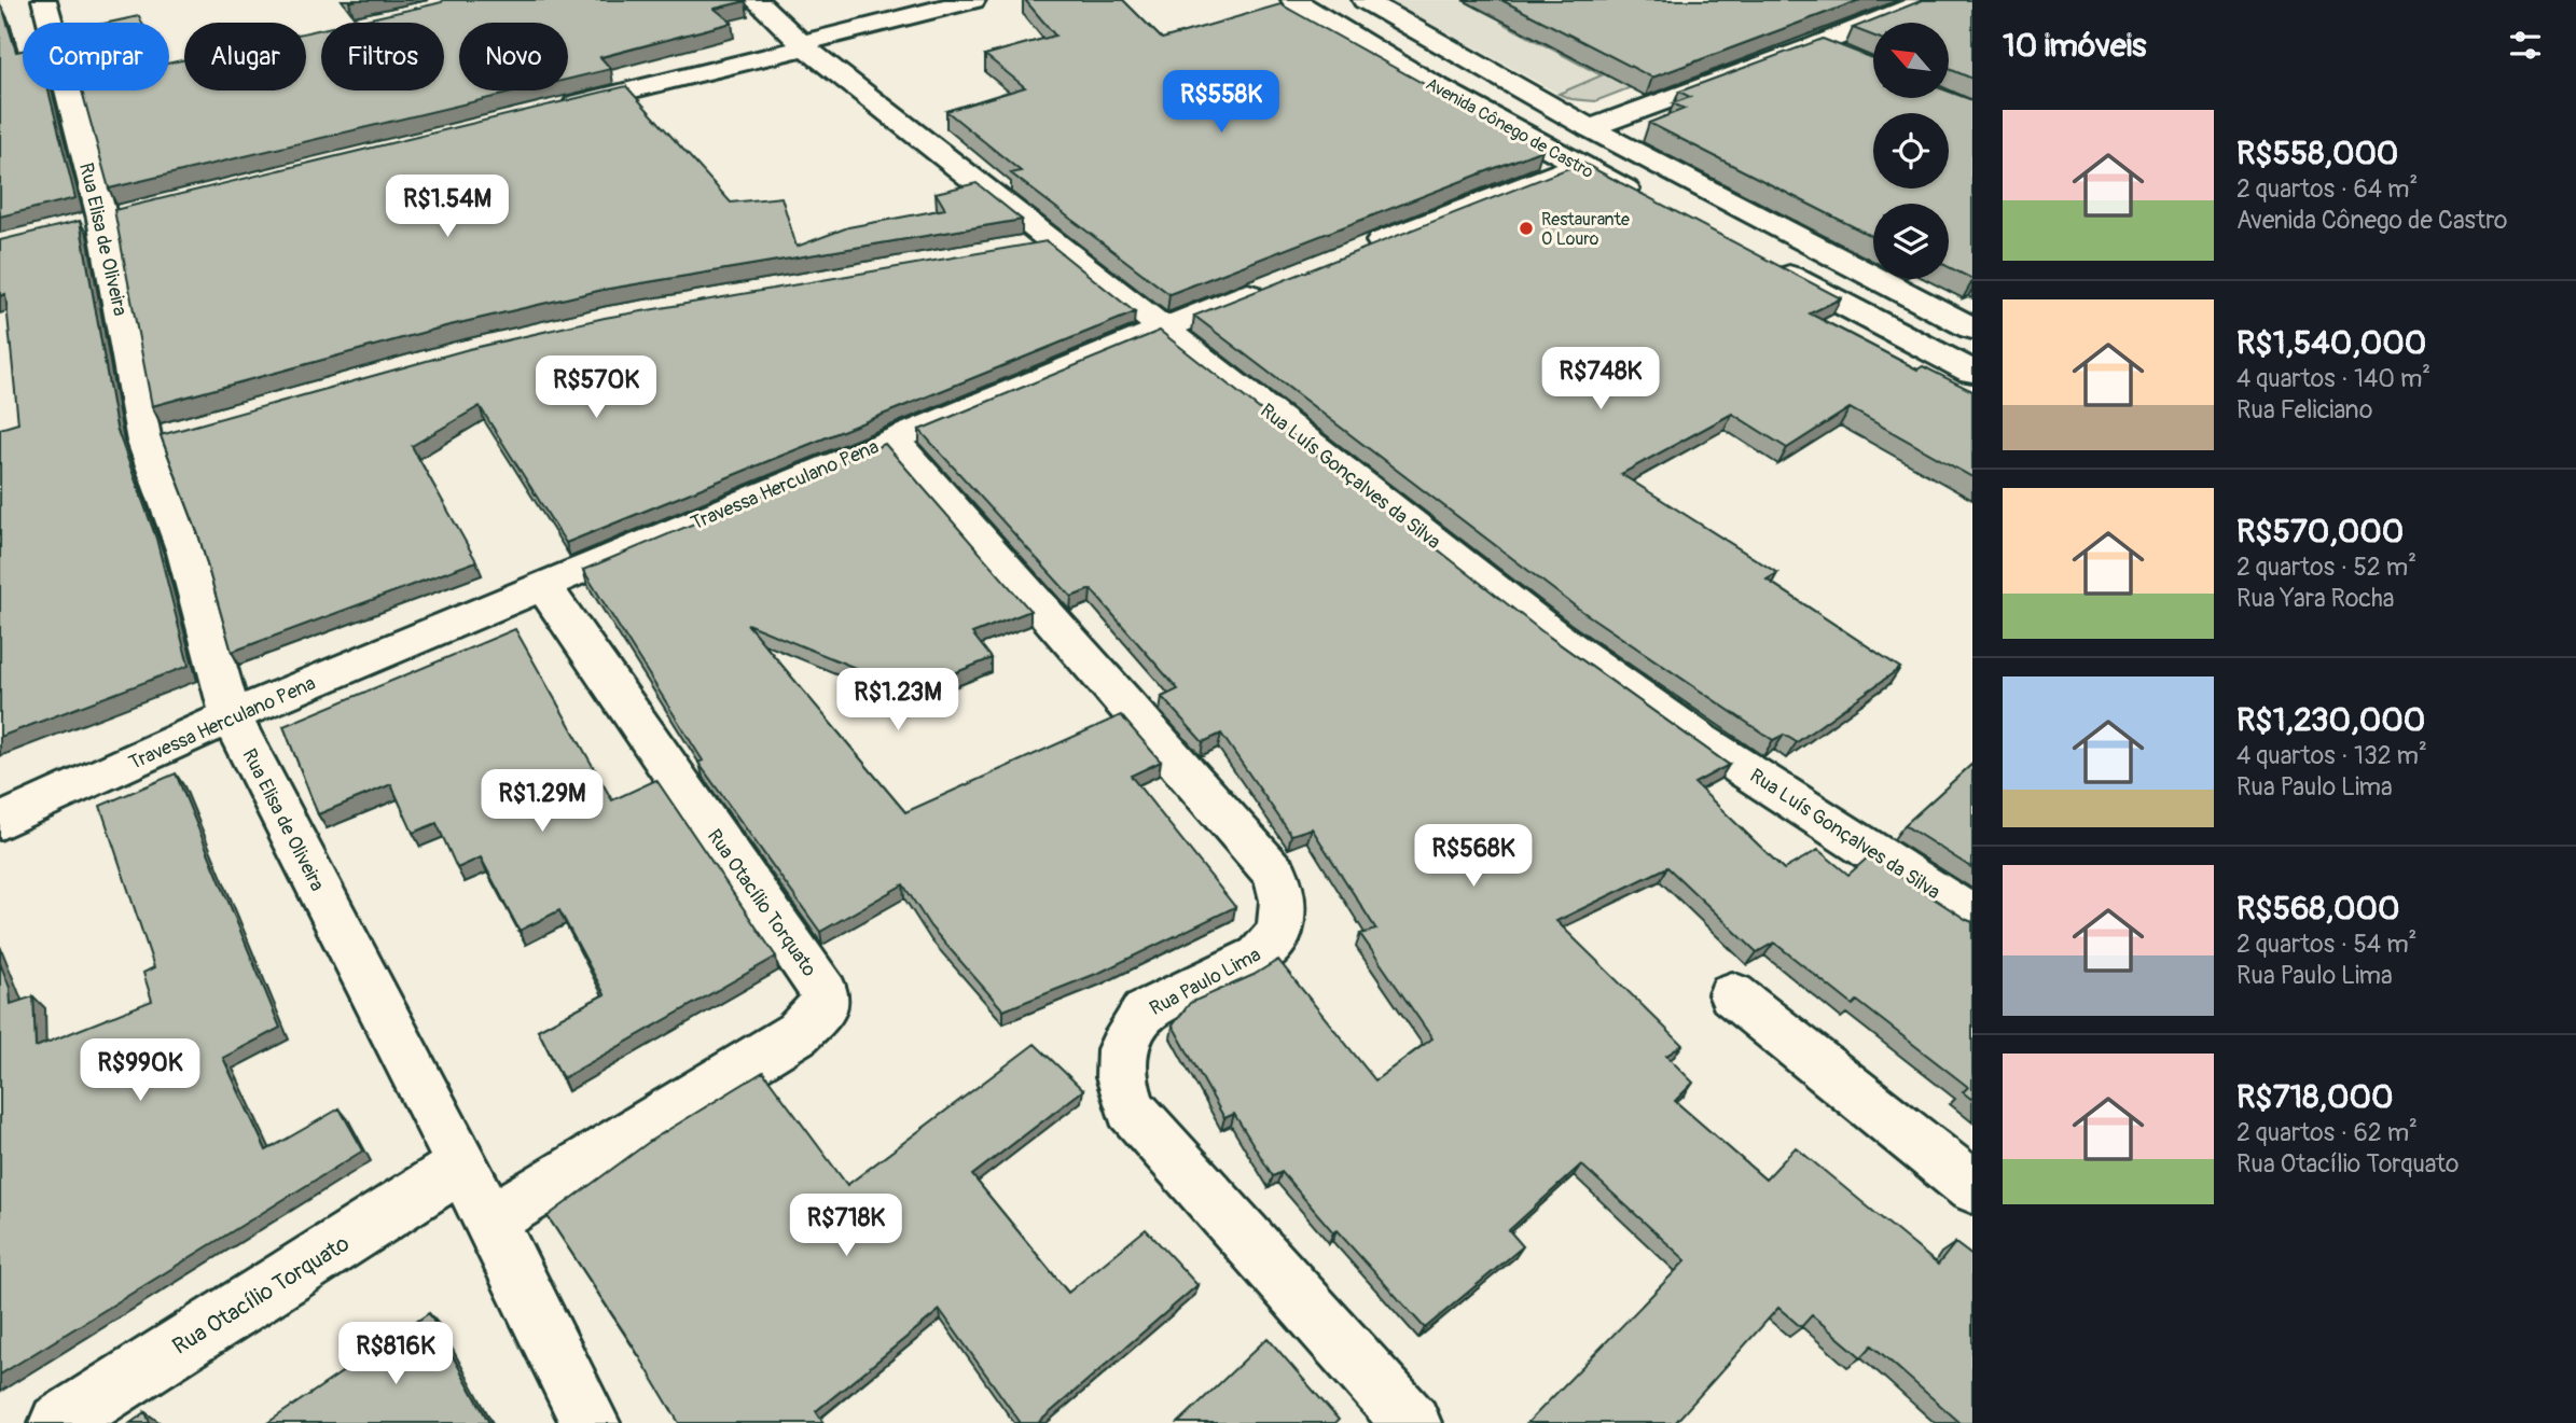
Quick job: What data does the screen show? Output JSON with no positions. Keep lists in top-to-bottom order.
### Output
{
  "streets": {
    "street": [
      "Avenida Cônego de Castro",
      "Rua Elisa de Oliveira",
      "Rua Luís Gonçalves da Silva",
      "Travessa Herculano Pena",
      "Rua Otacílio Torquato",
      "Rua Paulo Lima"
    ]
  },
  "crossings": [
    ["Rua Elisa de Oliveira", "Travessa Herculano Pena"],
    ["Rua Elisa de Oliveira", "Rua Otacílio Torquato"],
    ["Rua Luís Gonçalves da Silva", "Travessa Herculano Pena"],
    ["Travessa Herculano Pena", "Rua Otacílio Torquato"],
    ["Travessa Herculano Pena", "Rua Paulo Lima"]
  ],
  "places": ["Restaurante O Louro"],
  "north": "top left",
  "page": {
    "heading": "10 imóveis",
    "chip": [
      "Comprar",
      "Alugar",
      "Filtros",
      "Novo"
    ],
    "price": [
      "R$558K",
      "R$1.54M",
      "R$748K",
      "R$570K",
      "R$1.23M",
      "R$1.29M",
      "R$568K",
      "R$990K",
      "R$718K",
      "R$816K"
    ],
    "list": [
      {
        "name": "R$558,000",
        "note": "2 quartos · 64 m² · Avenida Cônego de Castro"
      },
      {
        "name": "R$1,540,000",
        "note": "4 quartos · 140 m² · Rua Feliciano"
      },
      {
        "name": "R$570,000",
        "note": "2 quartos · 52 m² · Rua Yara Rocha"
      },
      {
        "name": "R$1,230,000",
        "note": "4 quartos · 132 m² · Rua Paulo Lima"
      },
      {
        "name": "R$568,000",
        "note": "2 quartos · 54 m² · Rua Paulo Lima"
      },
      {
        "name": "R$718,000",
        "note": "2 quartos · 62 m² · Rua Otacílio Torquato"
      }
    ]
  }
}
